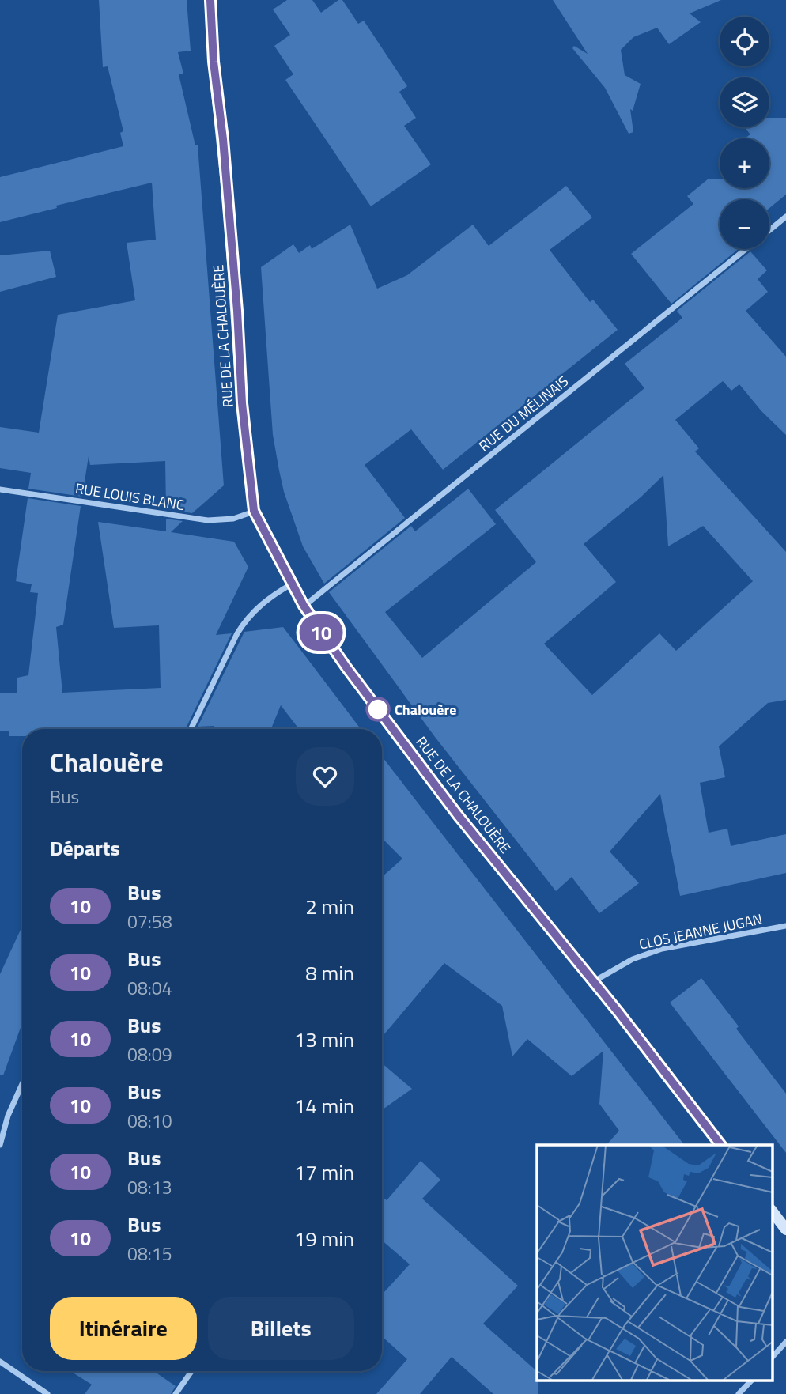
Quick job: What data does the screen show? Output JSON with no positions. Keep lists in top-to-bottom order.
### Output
{
  "streets": {
    "street": [
      "RUE DE LA CHALOUÈRE",
      "RUE DU MÉLINAIS",
      "RUE LOUIS BLANC",
      "CLOS JEANNE JUGAN"
    ]
  },
  "crossings": [
    ["RUE DE LA CHALOUÈRE", "RUE DU MÉLINAIS"],
    ["RUE DE LA CHALOUÈRE", "RUE LOUIS BLANC"],
    ["RUE DE LA CHALOUÈRE", "CLOS JEANNE JUGAN"]
  ],
  "places": ["Chalouère"],
  "lines": ["bus line 10"],
  "page": {
    "on_map": "10",
    "map_buttons": ["+", "−"],
    "heading": [
      ["Chalouère", "Bus"],
      "Départs"
    ],
    "list": [
      {
        "mark": "10",
        "name": "Bus",
        "note": "07:58",
        "value": "2 min"
      },
      {
        "mark": "10",
        "name": "Bus",
        "note": "08:04",
        "value": "8 min"
      },
      {
        "mark": "10",
        "name": "Bus",
        "note": "08:09",
        "value": "13 min"
      },
      {
        "mark": "10",
        "name": "Bus",
        "note": "08:10",
        "value": "14 min"
      },
      {
        "mark": "10",
        "name": "Bus",
        "note": "08:13",
        "value": "17 min"
      },
      {
        "mark": "10",
        "name": "Bus",
        "note": "08:15",
        "value": "19 min"
      }
    ],
    "buttons": ["Itinéraire", "Billets"]
  }
}
